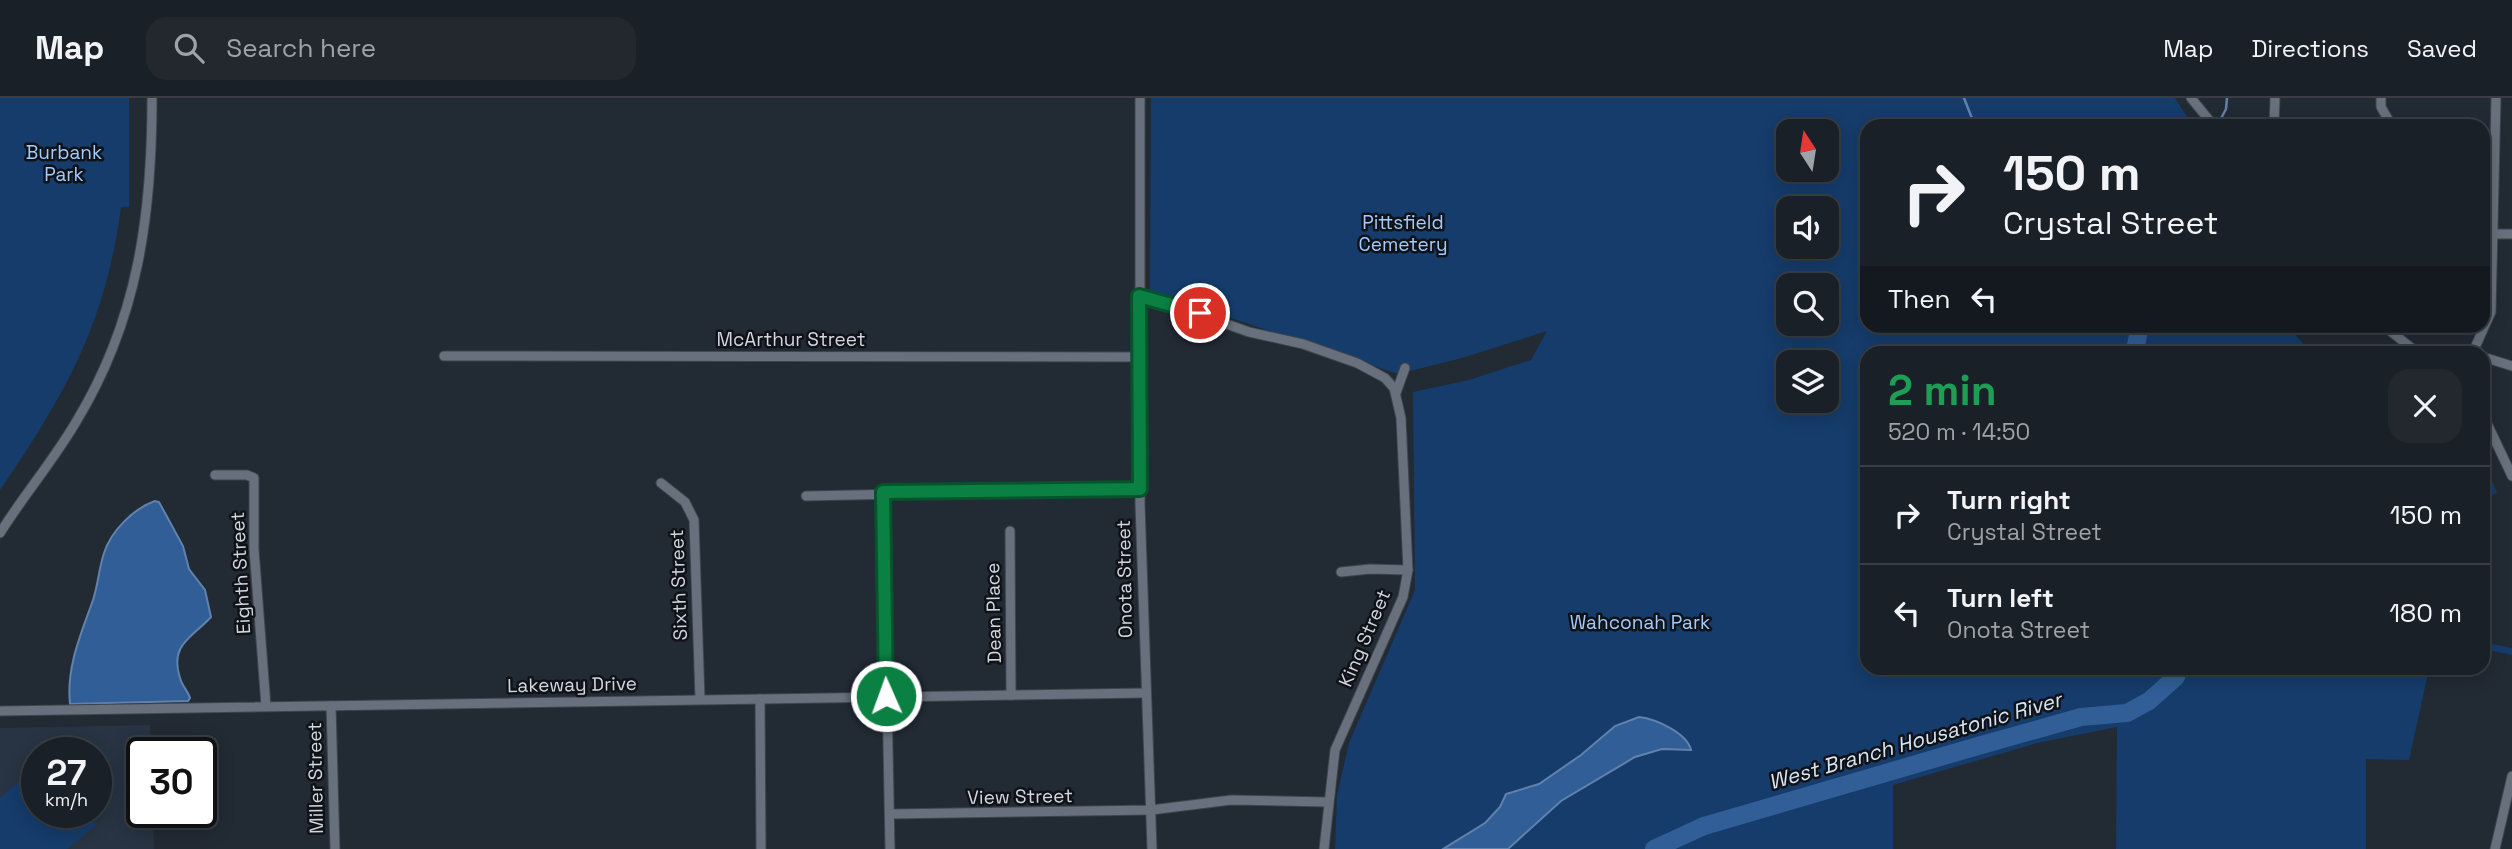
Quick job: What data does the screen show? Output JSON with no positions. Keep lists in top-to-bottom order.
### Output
{
  "streets": {
    "street": [
      "McArthur Street",
      "Eighth Street",
      "Onota Street",
      "Sixth Street",
      "Dean Place",
      "King Street",
      "Lakeway Drive",
      "Miller Street",
      "View Street"
    ]
  },
  "crossings": [
    ["McArthur Street", "Onota Street"],
    ["Eighth Street", "Lakeway Drive"],
    ["Onota Street", "Lakeway Drive"],
    ["Onota Street", "View Street"],
    ["Sixth Street", "Lakeway Drive"],
    ["Dean Place", "Lakeway Drive"],
    ["King Street", "View Street"],
    ["Lakeway Drive", "Miller Street"]
  ],
  "water": ["West Branch Housatonic River"],
  "parks": ["Burbank Park", "Pittsfield Cemetery", "Wahconah Park"],
  "north": "top",
  "page": {
    "header": "Map",
    "search": "Search here",
    "nav": ["Map", "Directions", "Saved"],
    "turn": ["150 m", "Crystal Street"],
    "then": "Then",
    "heading": ["2 min", "520 m · 14:50"],
    "list": [
      {
        "name": "Turn right",
        "note": "Crystal Street",
        "value": "150 m"
      },
      {
        "name": "Turn left",
        "note": "Onota Street",
        "value": "180 m"
      }
    ],
    "speed": "27 km/h",
    "limit": "30"
  }
}
